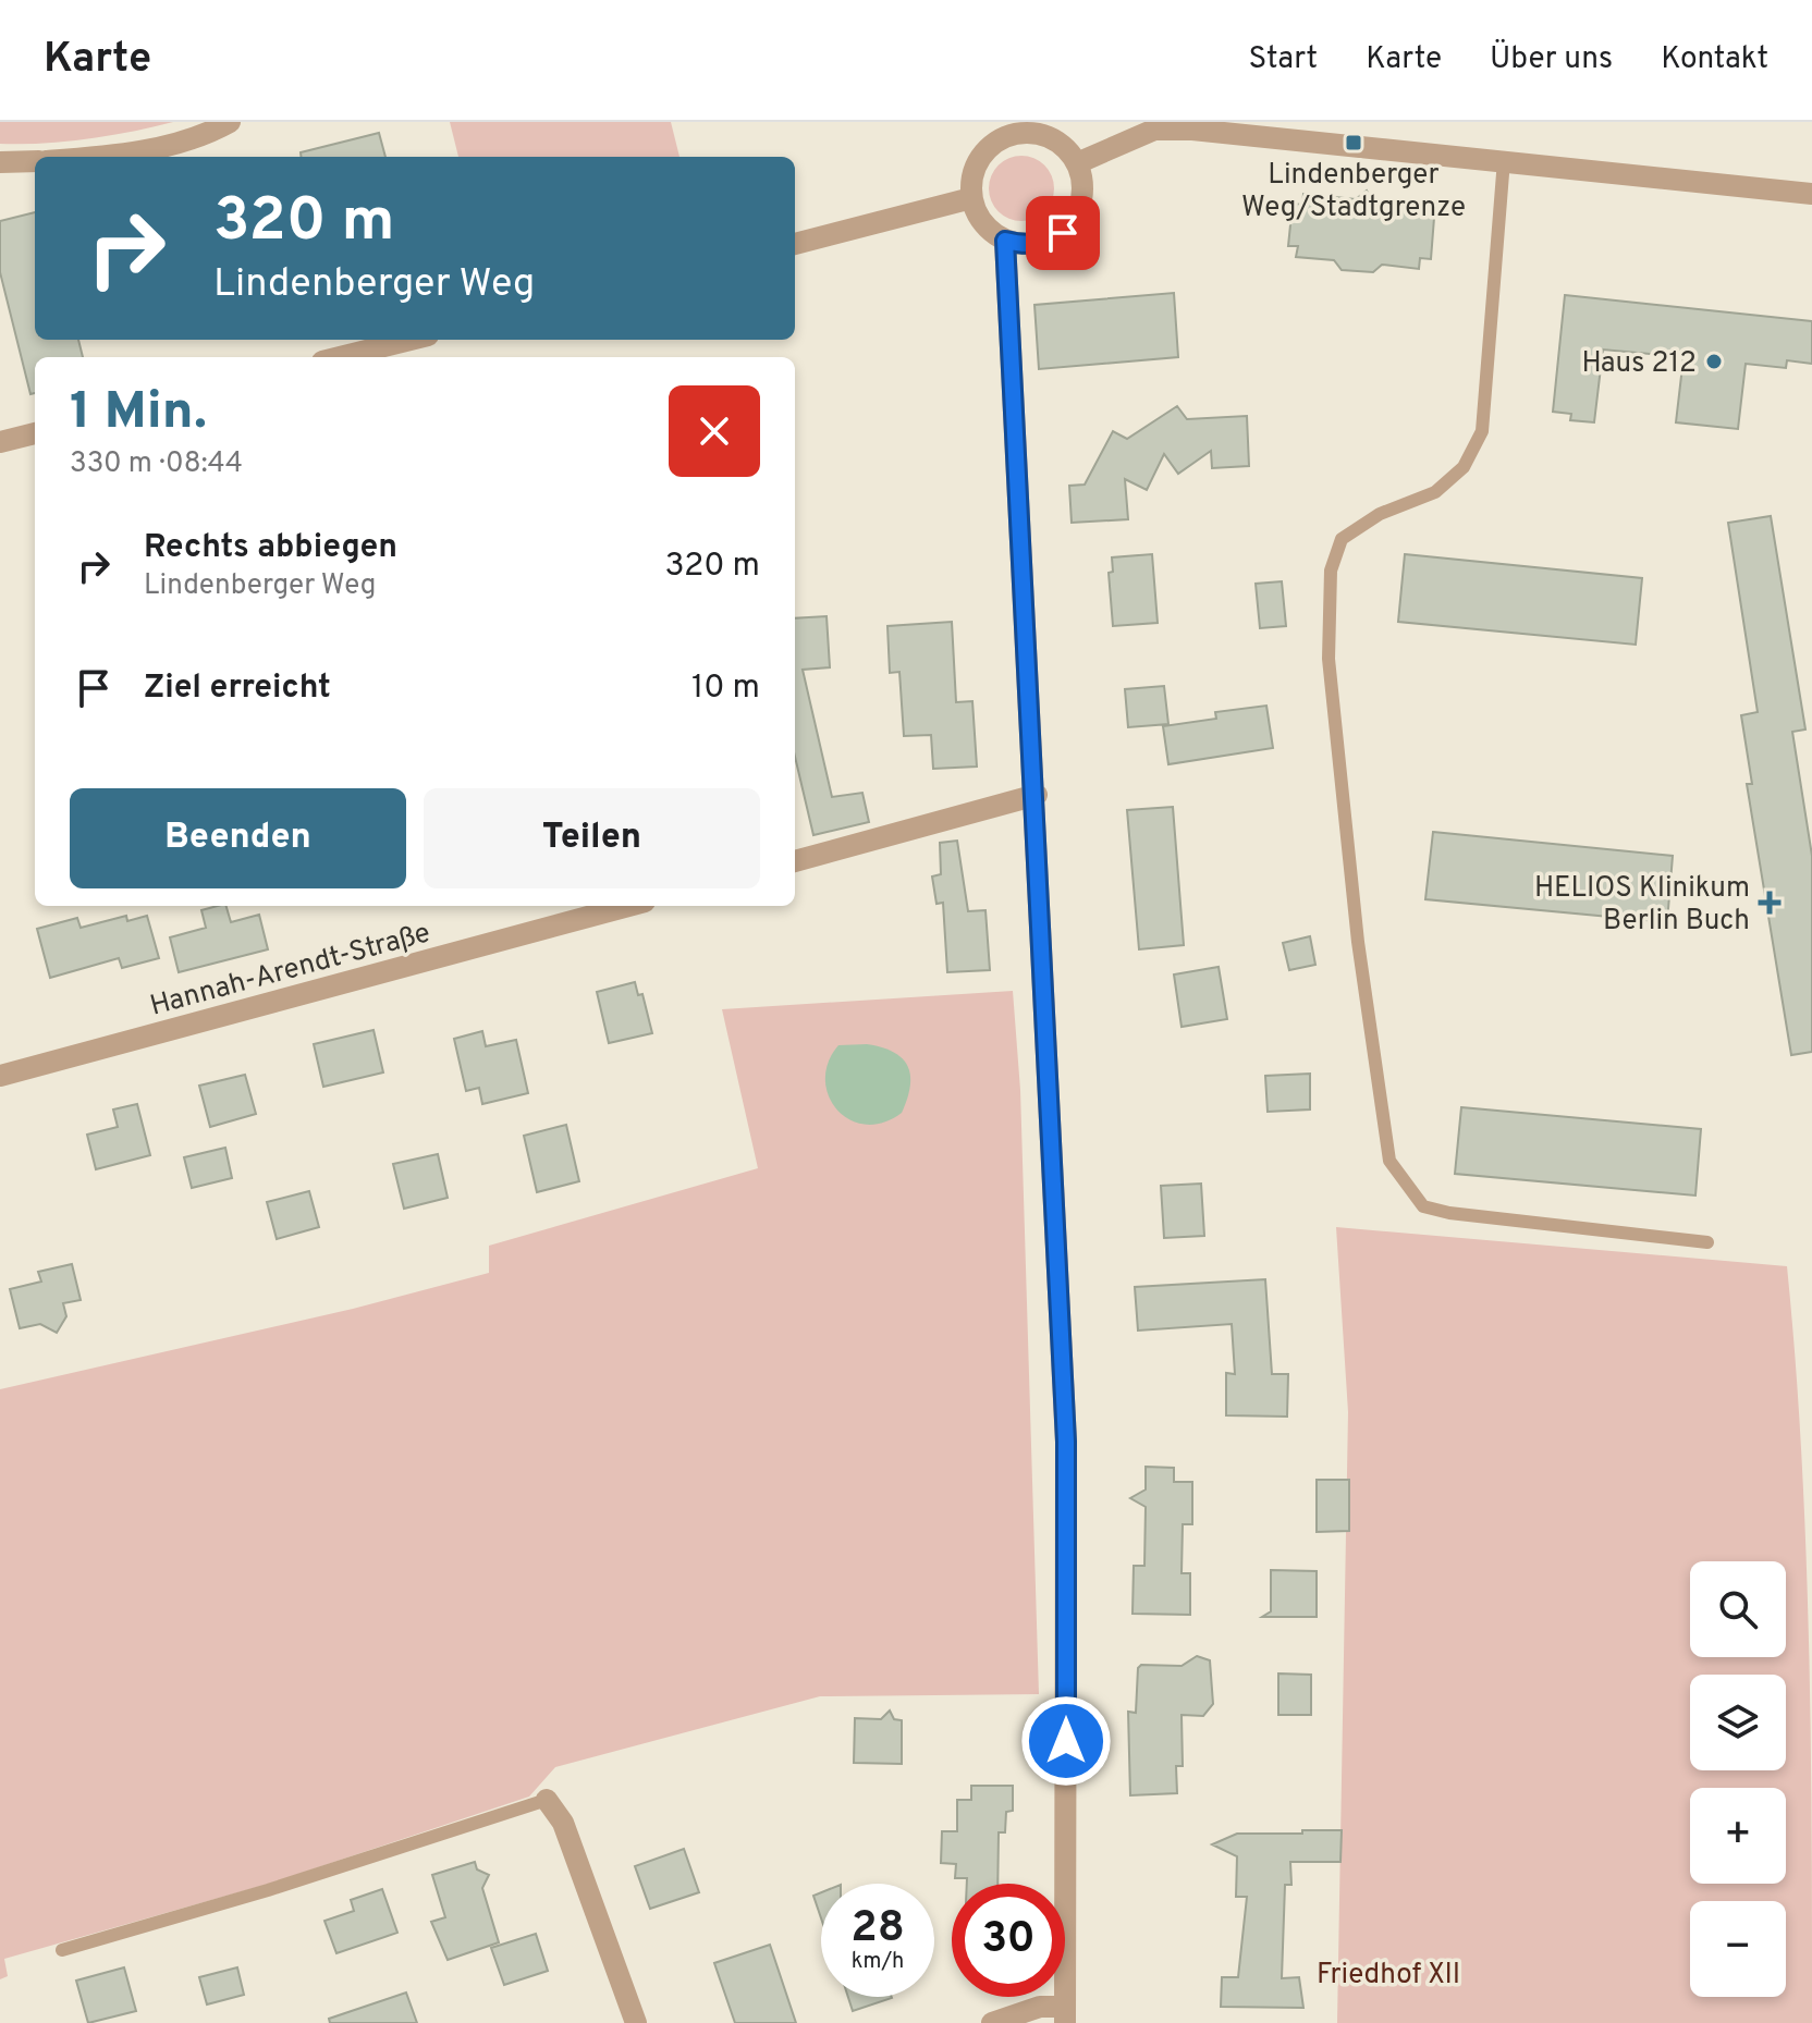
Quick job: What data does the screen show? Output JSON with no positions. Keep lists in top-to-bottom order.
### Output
{
  "streets": {
    "street": ["Hannah-Arendt-Straße"]
  },
  "parks": ["Friedhof XII"],
  "places": {
    "transit": ["Lindenberger Weg/Stadtgrenze"],
    "other": ["Haus 212"],
    "health": ["HELIOS Klinikum Berlin Buch"]
  },
  "page": {
    "header": "Karte",
    "nav": [
      "Start",
      "Karte",
      "Über uns",
      "Kontakt"
    ],
    "turn": ["320 m", "Lindenberger Weg"],
    "heading": ["1 Min.", "330 m · 08:44"],
    "list": [
      {
        "name": "Rechts abbiegen",
        "note": "Lindenberger Weg",
        "value": "320 m"
      },
      {
        "name": "Ziel erreicht",
        "value": "10 m"
      }
    ],
    "buttons": ["Beenden", "Teilen"],
    "map_buttons": ["+", "−"],
    "speed": "28 km/h",
    "limit": "30"
  }
}
